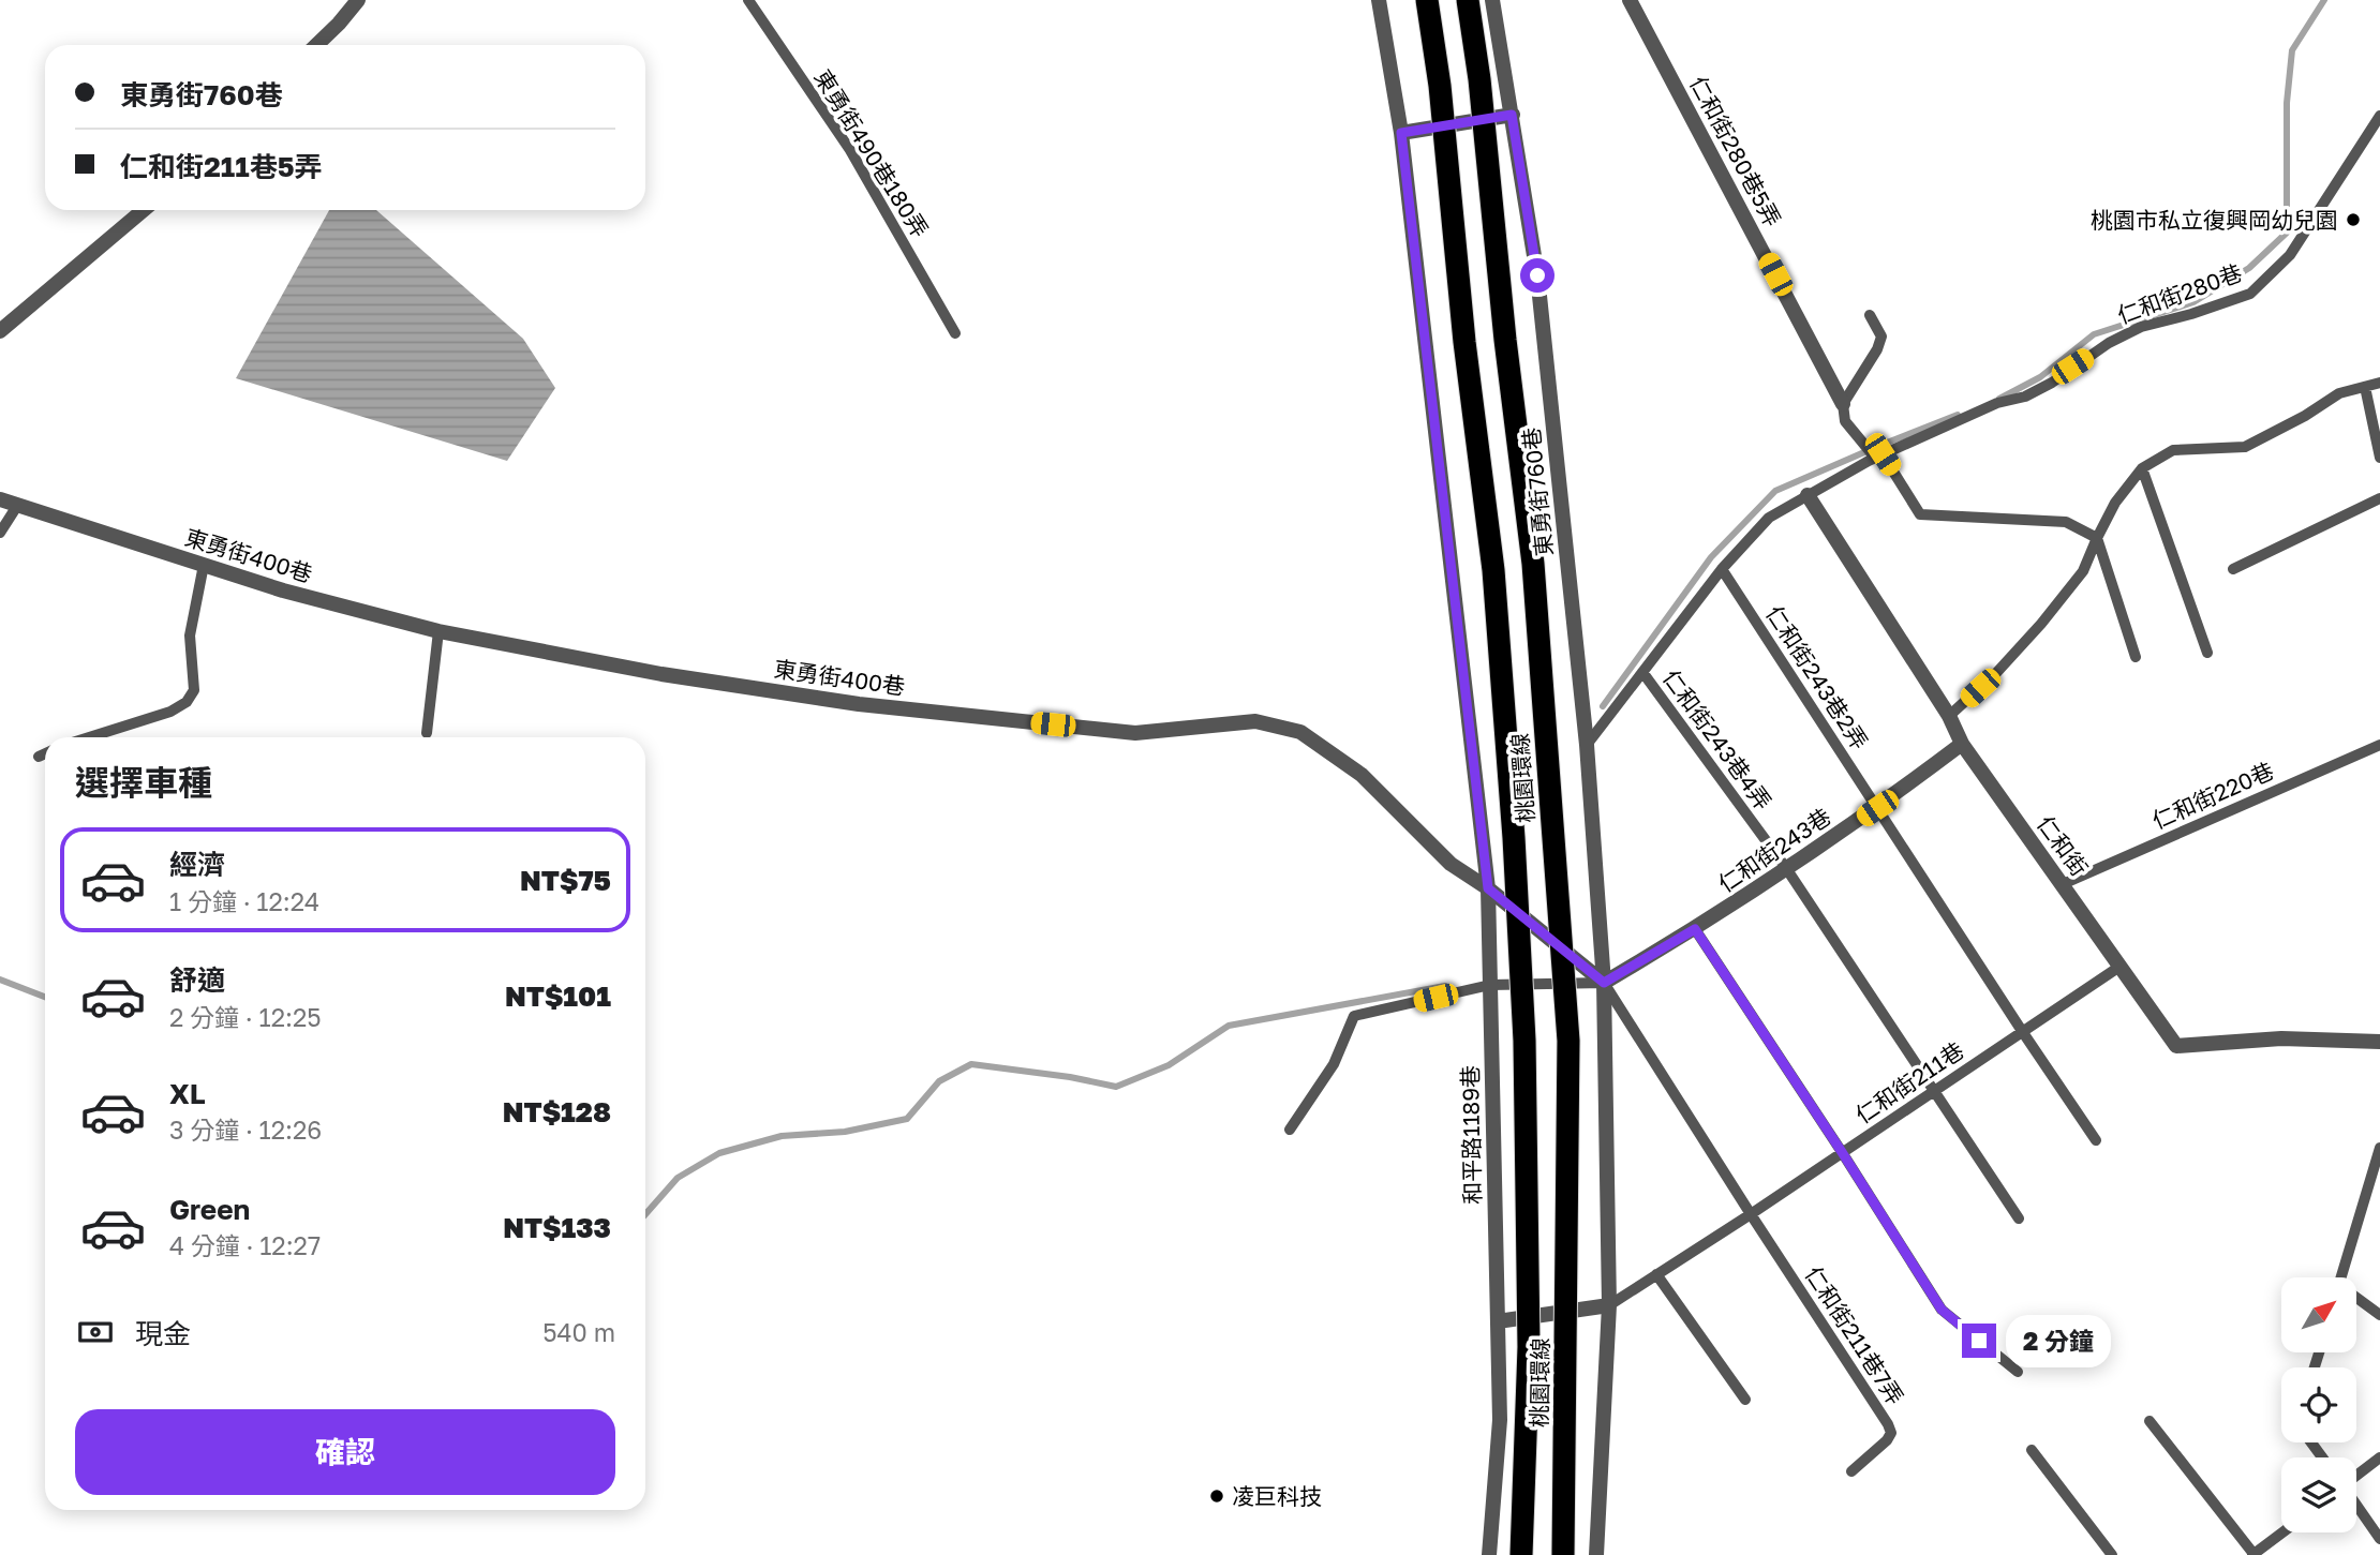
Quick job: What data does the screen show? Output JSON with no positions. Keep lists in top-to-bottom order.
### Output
{
  "streets": {
    "highway": ["桃園環線"],
    "street": [
      "仁和街280巷5弄",
      "東勇街760巷",
      "東勇街400巷",
      "仁和街",
      "仁和街243巷",
      "和平路1189巷"
    ],
    "lane": [
      "東勇街490巷180弄",
      "仁和街280巷",
      "仁和街243巷2弄",
      "仁和街243巷4弄",
      "仁和街220巷",
      "仁和街211巷",
      "仁和街211巷7弄"
    ]
  },
  "crossings": [
    ["仁和街280巷", "東勇街760巷"],
    ["仁和街280巷", "仁和街243巷2弄"],
    ["仁和街280巷", "仁和街243巷4弄"],
    ["仁和街280巷", "仁和街"],
    ["東勇街760巷", "東勇街400巷"],
    ["東勇街760巷", "仁和街243巷"],
    ["東勇街760巷", "仁和街211巷7弄"],
    ["東勇街400巷", "仁和街243巷"],
    ["東勇街400巷", "和平路1189巷"],
    ["東勇街400巷", "仁和街211巷7弄"],
    ["仁和街243巷2弄", "仁和街243巷"],
    ["仁和街243巷2弄", "仁和街211巷"],
    ["仁和街243巷4弄", "仁和街243巷"],
    ["仁和街243巷4弄", "仁和街211巷"],
    ["仁和街220巷", "仁和街"],
    ["仁和街", "仁和街243巷"],
    ["仁和街", "仁和街211巷"],
    ["仁和街243巷", "仁和街211巷7弄"],
    ["仁和街211巷", "仁和街211巷7弄"]
  ],
  "places": ["桃園市私立復興岡幼兒園", "凌巨科技"],
  "north": "top right",
  "page": {
    "banner": ["東勇街760巷", "仁和街211巷5弄"],
    "heading": "選擇車種",
    "list": [
      {
        "name": "經濟",
        "note": "1 分鐘 · 12:24",
        "value": "NT$75"
      },
      {
        "name": "舒適",
        "note": "2 分鐘 · 12:25",
        "value": "NT$101"
      },
      {
        "name": "XL",
        "note": "3 分鐘 · 12:26",
        "value": "NT$128"
      },
      {
        "name": "Green",
        "note": "4 分鐘 · 12:27",
        "value": "NT$133"
      }
    ],
    "pay": ["現金", "540 m"],
    "bubble": "2 分鐘",
    "buttons": "確認"
  }
}
